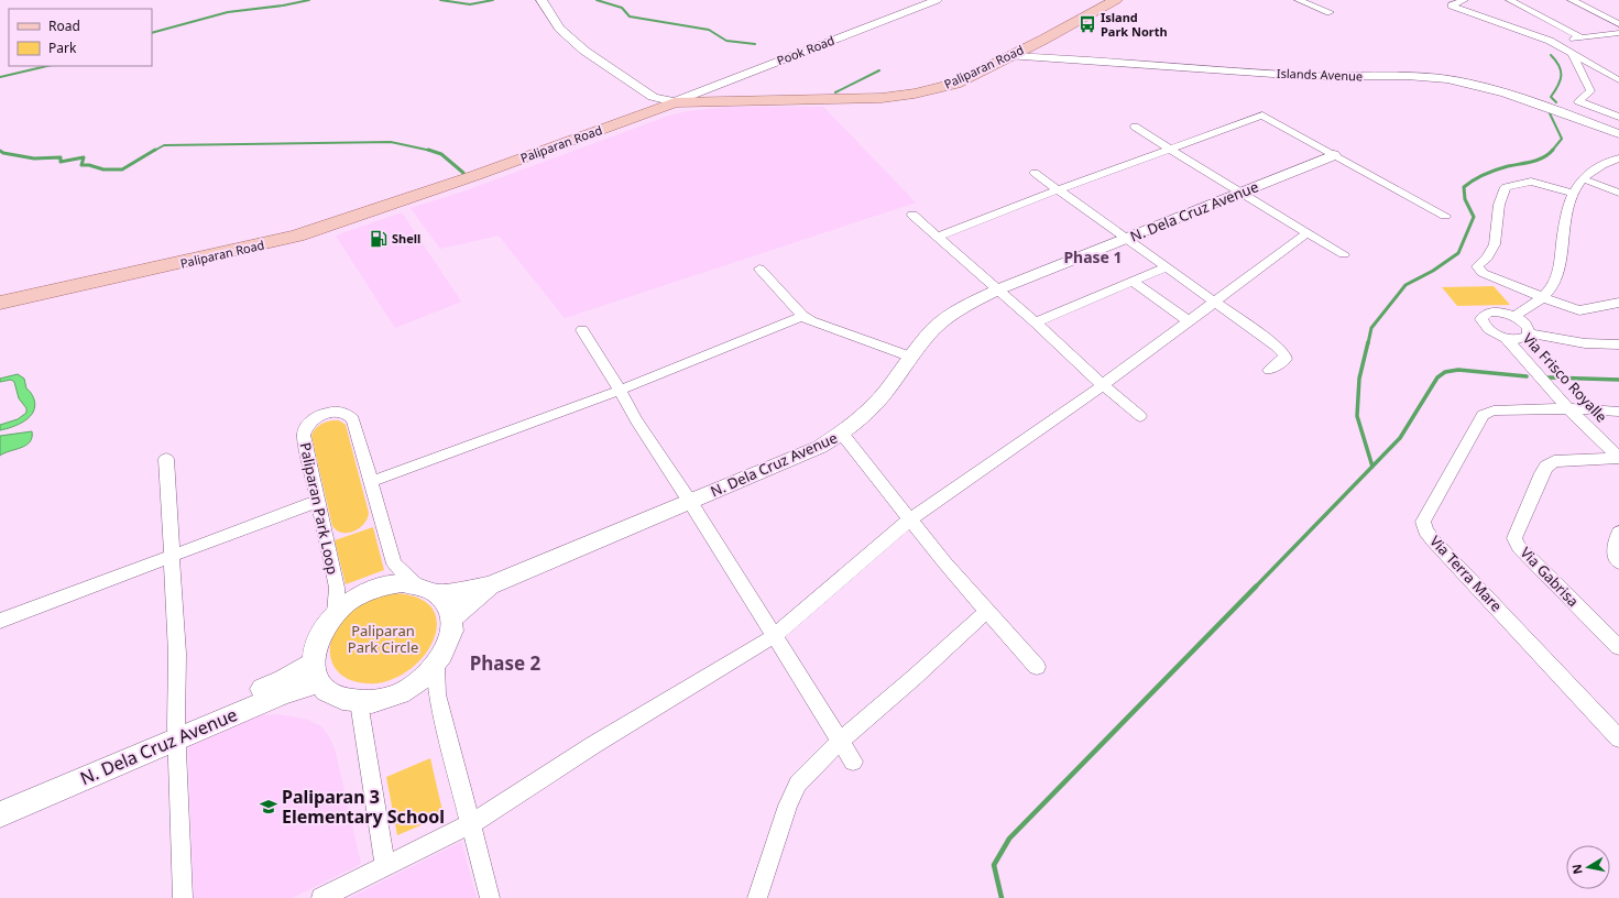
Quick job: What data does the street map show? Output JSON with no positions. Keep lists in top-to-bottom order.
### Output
{
  "streets": {
    "main road": ["Paliparan Road"],
    "street": [
      "Pook Road",
      "Islands Avenue",
      "N. Dela Cruz Avenue",
      "Via Frisco Royalle",
      "Paliparan Park Loop",
      "Via Terra Mare",
      "Via Gabrisa"
    ]
  },
  "crossings": [
    ["Pook Road", "Paliparan Road"],
    ["Paliparan Road", "Islands Avenue"],
    ["N. Dela Cruz Avenue", "Paliparan Park Loop"],
    ["Via Frisco Royalle", "Via Terra Mare"],
    ["Via Frisco Royalle", "Via Gabrisa"]
  ],
  "districts": ["Phase 1", "Phase 2"],
  "parks": ["Paliparan Park Circle"],
  "places": {
    "bus stop": ["Island Park North"],
    "fuel station": ["Shell"],
    "school or university": ["Paliparan 3 Elementary School"]
  },
  "legend": ["Road", "Park"],
  "north": "left"
}
